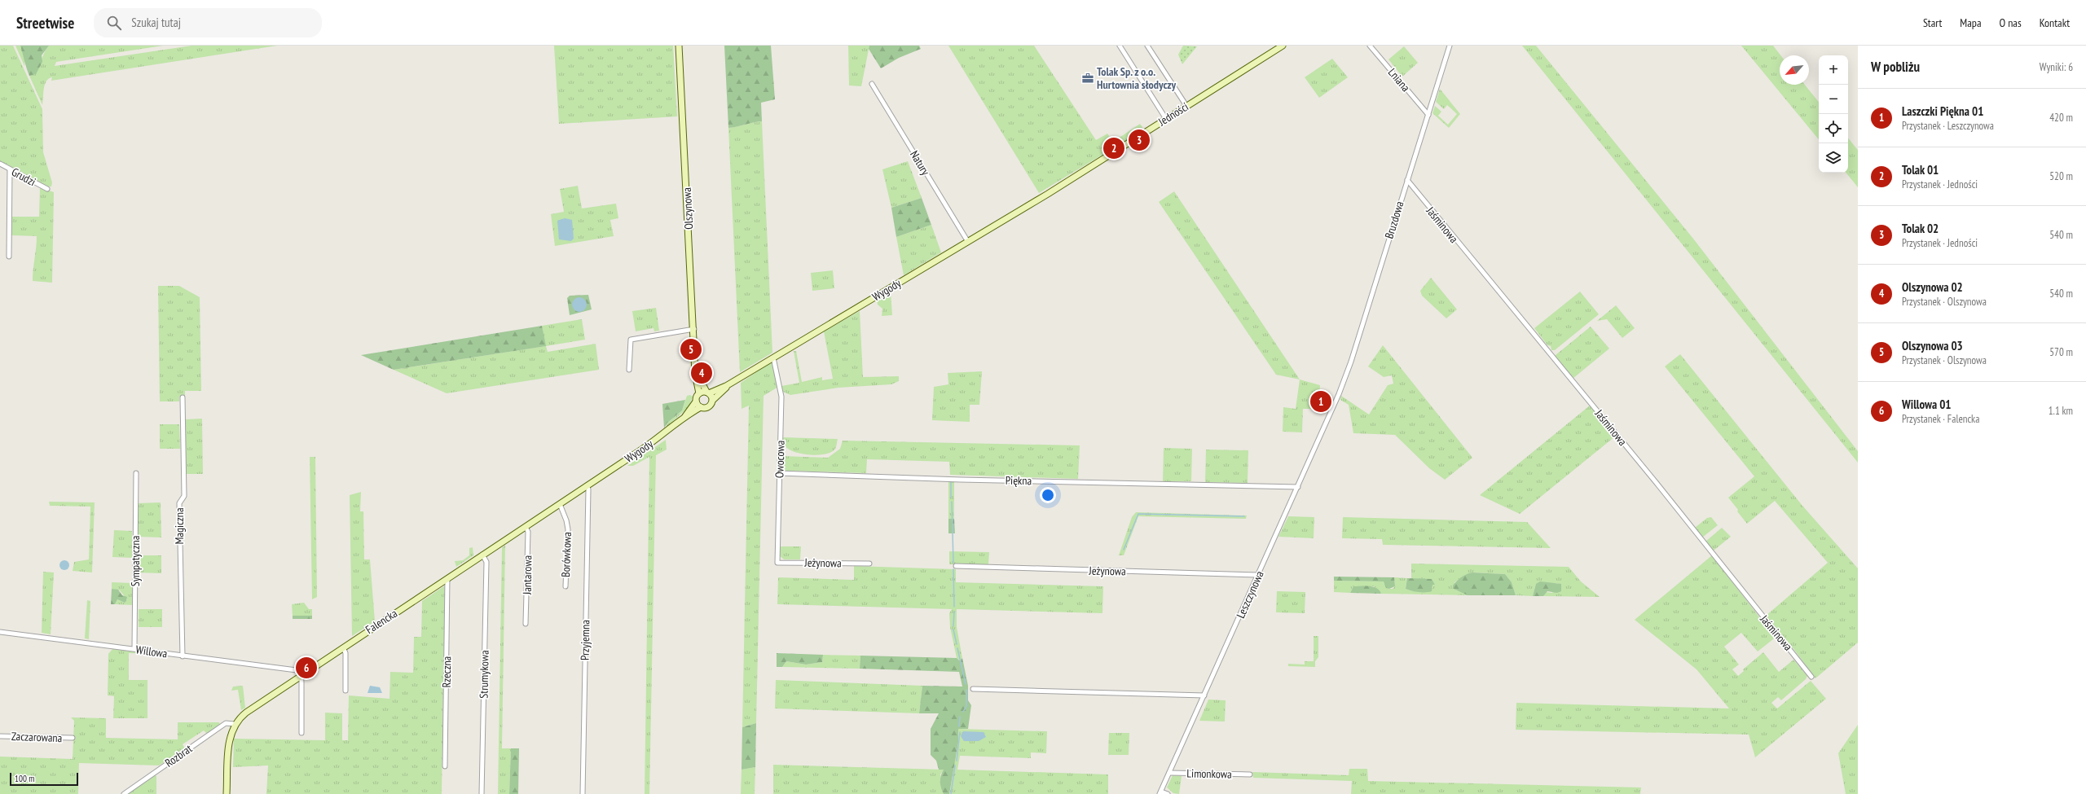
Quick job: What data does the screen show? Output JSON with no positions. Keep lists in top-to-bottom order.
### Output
{
  "streets": {
    "street": [
      "Lniana",
      "Jedności",
      "Natury",
      "Grudzi",
      "Olszynowa",
      "Bruzdowa",
      "Jaśminowa",
      "Wygody",
      "Owocowa",
      "Piękna",
      "Magiczna",
      "Borówkowa",
      "Sympatyczna",
      "Jeżynowa",
      "Jantarowa",
      "Leszczynowa",
      "Falencka",
      "Przyjemna",
      "Willowa",
      "Rzeczna",
      "Strumykowa",
      "Zaczarowana",
      "Rozbrat",
      "Limonkowa"
    ]
  },
  "crossings": [
    ["Lniana", "Bruzdowa"],
    ["Jedności", "Wygody"],
    ["Natury", "Wygody"],
    ["Olszynowa", "Wygody"],
    ["Bruzdowa", "Jaśminowa"],
    ["Bruzdowa", "Leszczynowa"],
    ["Wygody", "Owocowa"],
    ["Wygody", "Falencka"],
    ["Wygody", "Przyjemna"],
    ["Owocowa", "Piękna"],
    ["Owocowa", "Jeżynowa"],
    ["Piękna", "Leszczynowa"],
    ["Magiczna", "Willowa"],
    ["Borówkowa", "Falencka"],
    ["Sympatyczna", "Willowa"],
    ["Jeżynowa", "Leszczynowa"],
    ["Jantarowa", "Falencka"],
    ["Leszczynowa", "Limonkowa"],
    ["Falencka", "Przyjemna"],
    ["Falencka", "Willowa"],
    ["Falencka", "Rzeczna"],
    ["Falencka", "Strumykowa"],
    ["Falencka", "Rozbrat"]
  ],
  "places": {
    "office": ["Tolak Sp. z o.o. Hurtownia słodyczy"]
  },
  "scale_bar": "100 m",
  "north": "bottom left",
  "page": {
    "header": "Streetwise",
    "search": "Szukaj tutaj",
    "nav": [
      "Start",
      "Mapa",
      "O nas",
      "Kontakt"
    ],
    "heading": ["W pobliżu", "Wyniki: 6"],
    "map_buttons": ["+", "−"],
    "list": [
      {
        "mark": "1",
        "name": "Laszczki Piękna 01",
        "note": "Przystanek · Leszczynowa",
        "value": "420 m"
      },
      {
        "mark": "2",
        "name": "Tolak 01",
        "note": "Przystanek · Jedności",
        "value": "520 m"
      },
      {
        "mark": "3",
        "name": "Tolak 02",
        "note": "Przystanek · Jedności",
        "value": "540 m"
      },
      {
        "mark": "4",
        "name": "Olszynowa 02",
        "note": "Przystanek · Olszynowa",
        "value": "540 m"
      },
      {
        "mark": "5",
        "name": "Olszynowa 03",
        "note": "Przystanek · Olszynowa",
        "value": "570 m"
      },
      {
        "mark": "6",
        "name": "Willowa 01",
        "note": "Przystanek · Falencka",
        "value": "1.1 km"
      }
    ],
    "pins": [
      "3",
      "2",
      "5",
      "4",
      "1",
      "6"
    ],
    "scale": "100 m"
  }
}
